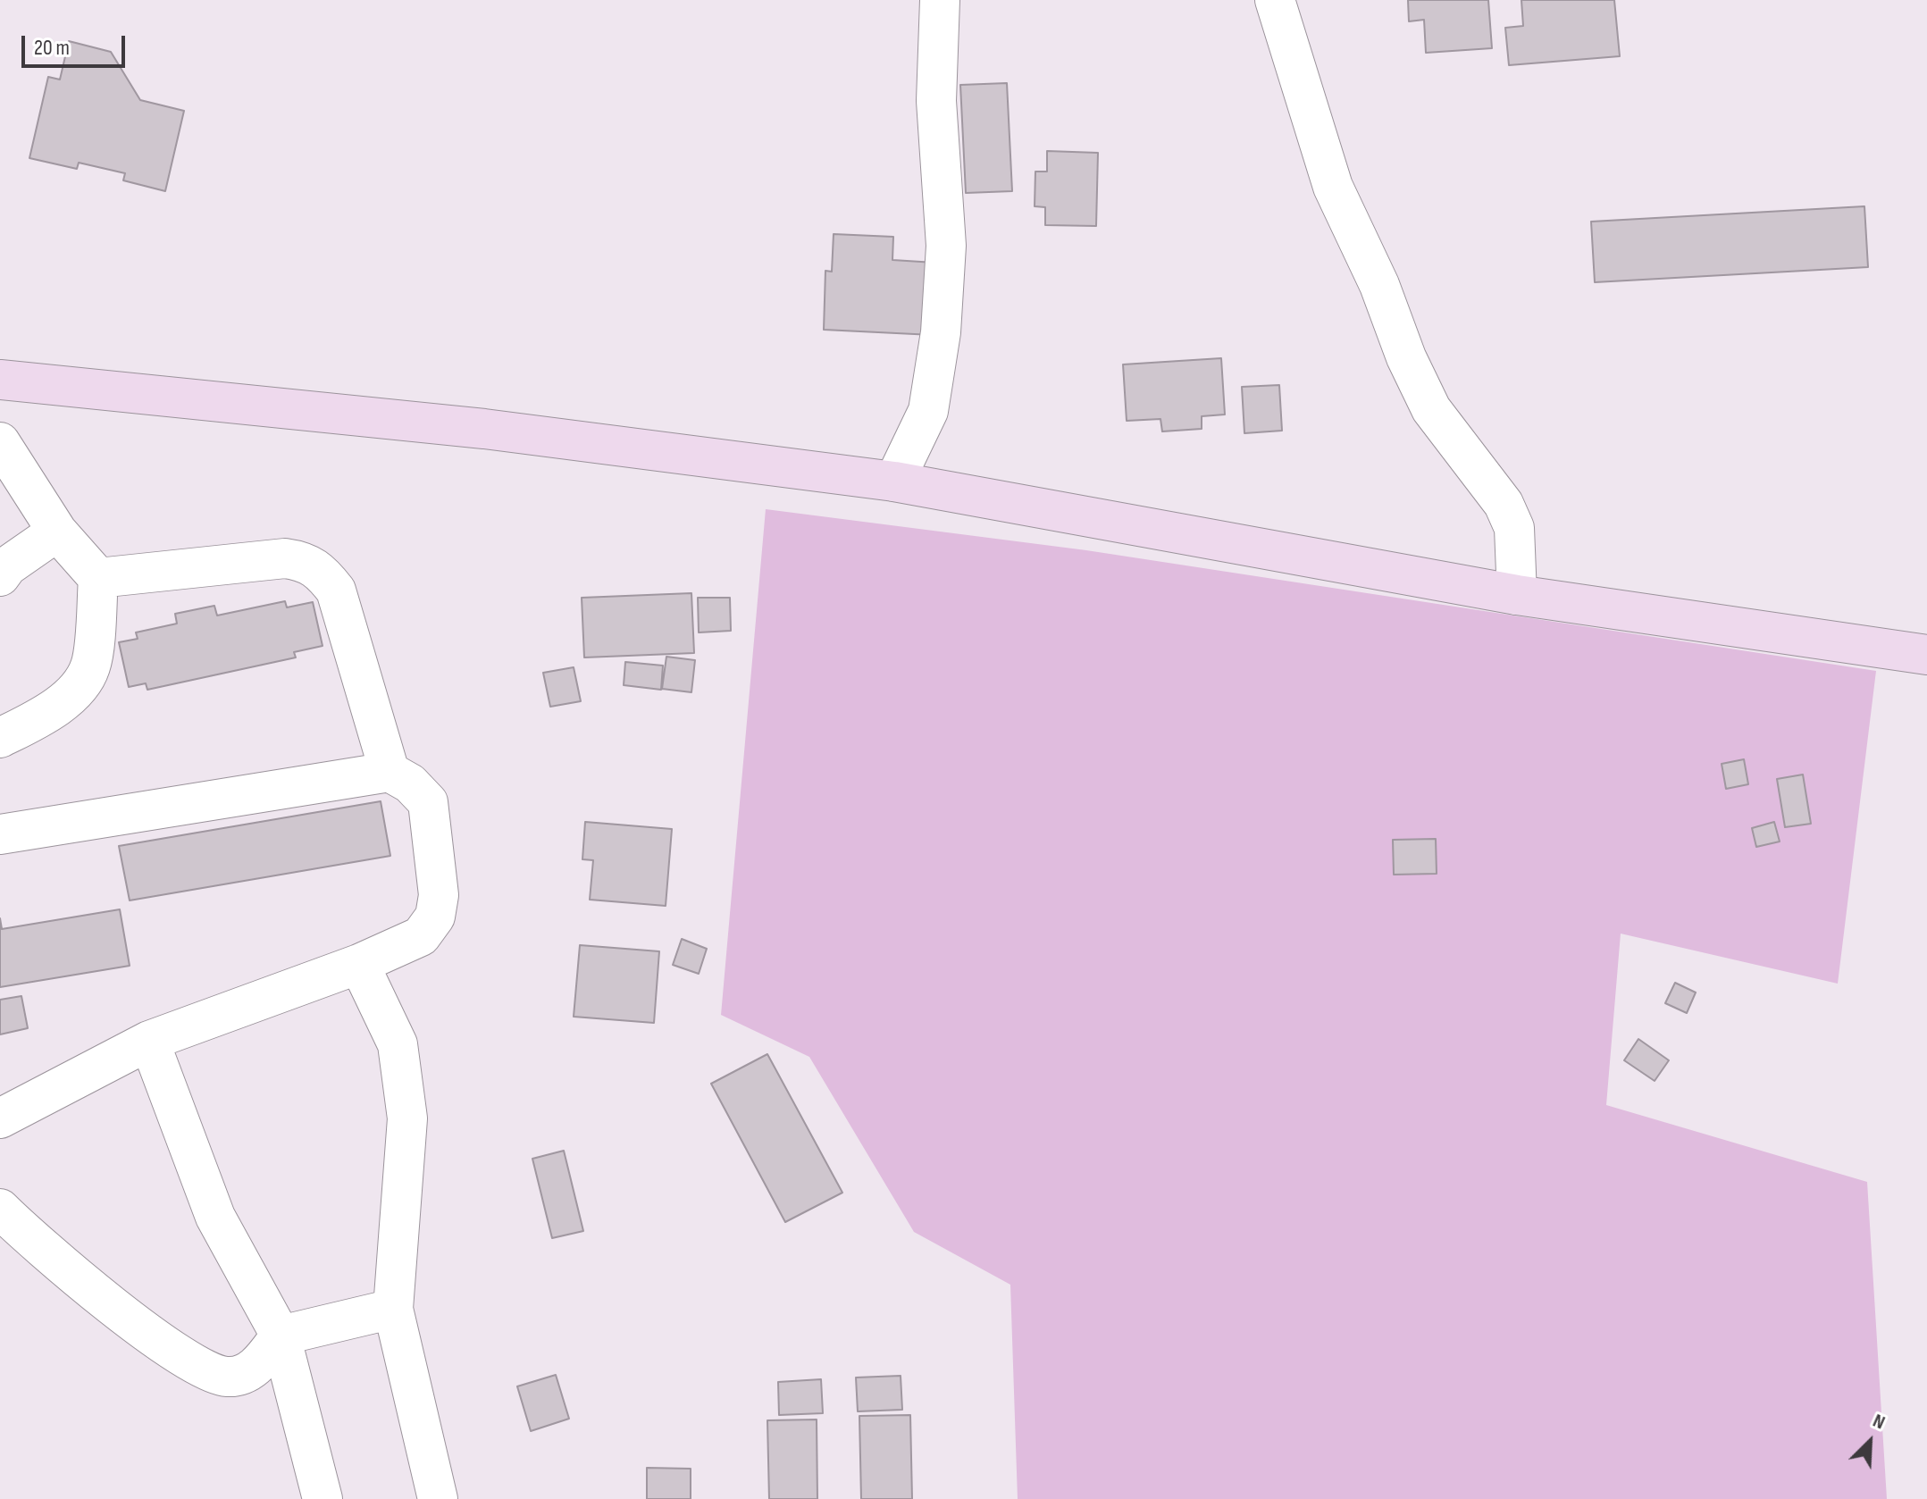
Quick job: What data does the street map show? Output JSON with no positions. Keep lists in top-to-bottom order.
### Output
{
  "scale_bar": "20 m",
  "north": "top right"
}
